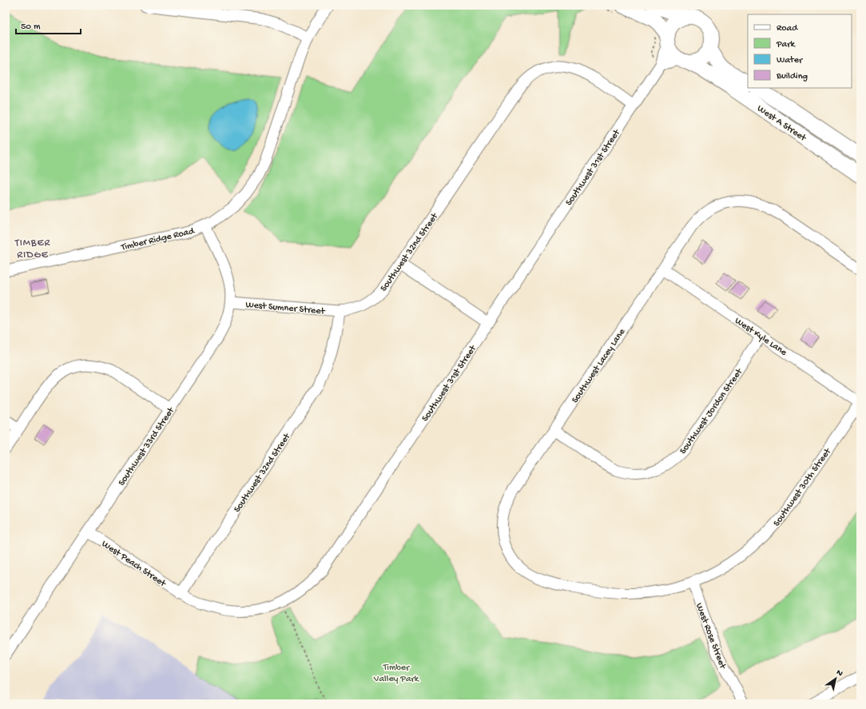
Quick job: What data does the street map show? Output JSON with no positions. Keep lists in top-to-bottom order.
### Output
{
  "streets": {
    "main road": ["West A Street"],
    "street": [
      "Southwest 31st Street",
      "Timber Ridge Road",
      "Southwest 32nd Street",
      "West Sumner Street",
      "West Kyle Lane",
      "Southwest Lacey Lane",
      "Southwest Jordon Street",
      "Southwest 33rd Street",
      "Southwest 30th Street",
      "West Peach Street",
      "West Rose Street"
    ]
  },
  "crossings": [
    ["West A Street", "Southwest 31st Street"],
    ["Southwest 31st Street", "Southwest 32nd Street"],
    ["Southwest 31st Street", "West Peach Street"],
    ["Timber Ridge Road", "Southwest 33rd Street"],
    ["Southwest 32nd Street", "West Sumner Street"],
    ["Southwest 32nd Street", "West Peach Street"],
    ["West Sumner Street", "Southwest 33rd Street"],
    ["West Kyle Lane", "Southwest Lacey Lane"],
    ["West Kyle Lane", "Southwest Jordon Street"],
    ["West Kyle Lane", "Southwest 30th Street"],
    ["Southwest Lacey Lane", "Southwest Jordon Street"],
    ["Southwest Lacey Lane", "Southwest 30th Street"],
    ["Southwest 33rd Street", "West Peach Street"],
    ["Southwest 30th Street", "West Rose Street"]
  ],
  "districts": ["TIMBER RIDGE"],
  "parks": ["Timber Valley Park"],
  "legend": [
    "Road",
    "Park",
    "Water",
    "Building"
  ],
  "scale_bar": "50 m",
  "north": "top right"
}
